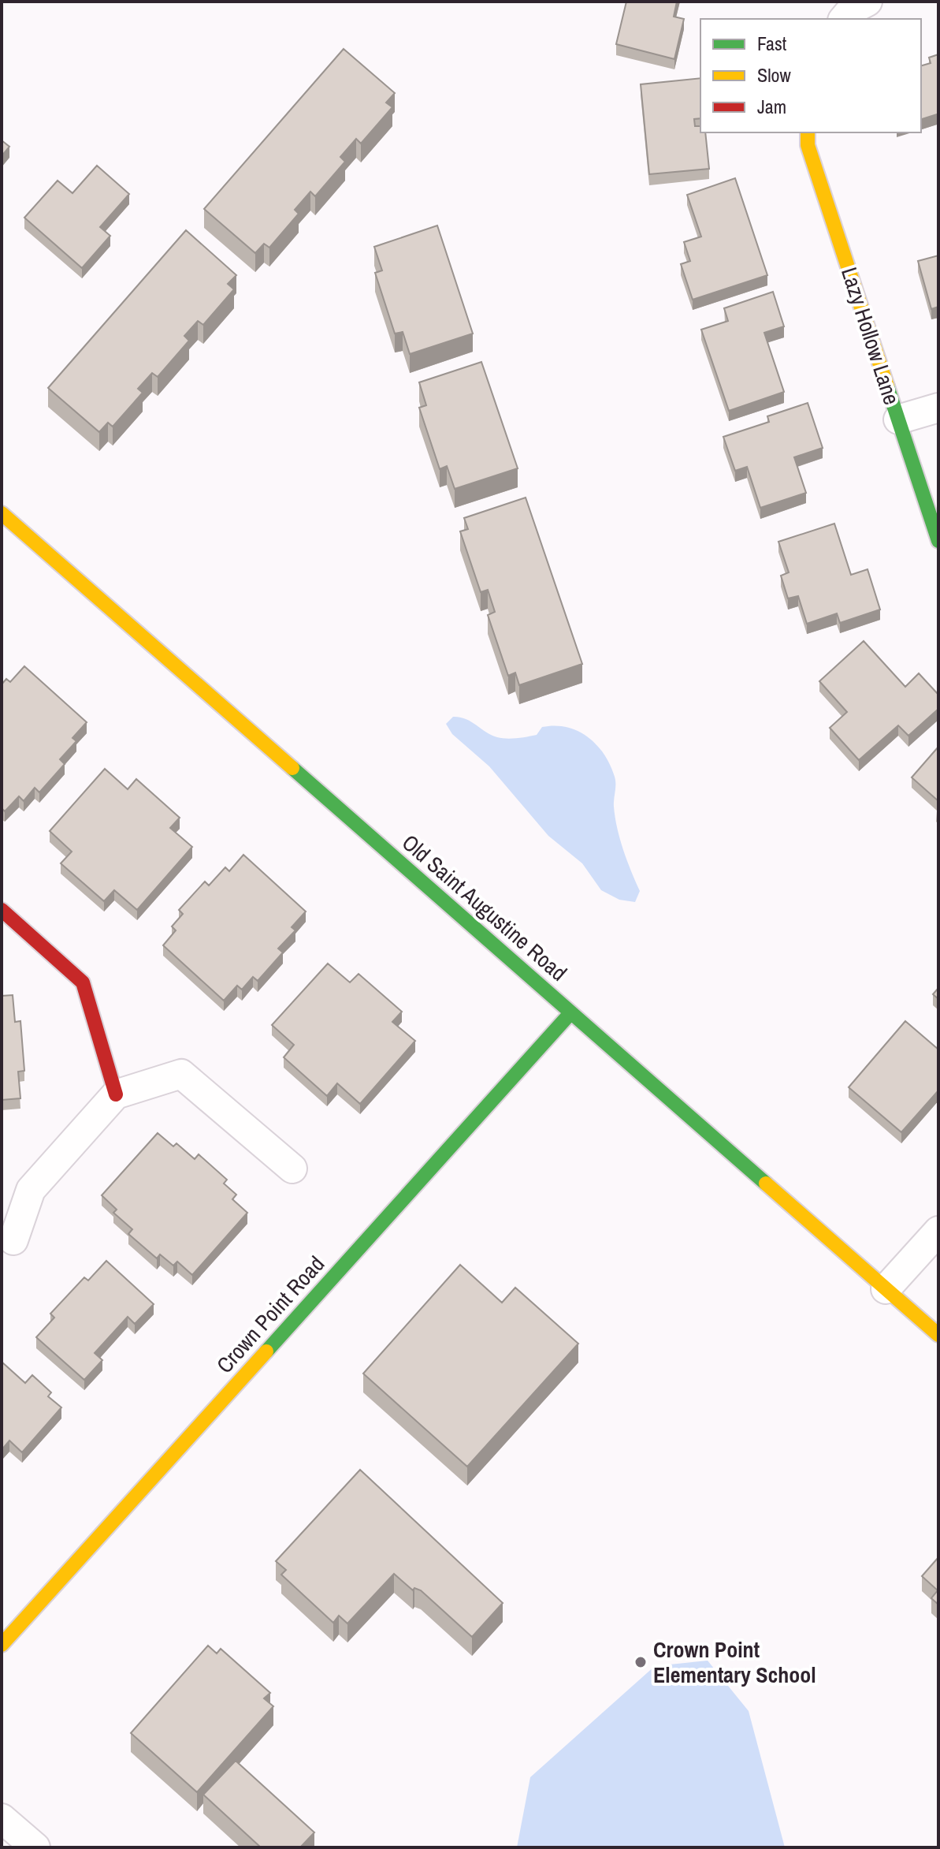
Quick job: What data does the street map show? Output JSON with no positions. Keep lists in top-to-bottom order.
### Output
{
  "streets": {
    "street": ["Lazy Hollow Lane", "Old Saint Augustine Road", "Crown Point Road"]
  },
  "crossings": [
    ["Old Saint Augustine Road", "Crown Point Road"]
  ],
  "places": ["Crown Point Elementary School"],
  "legend": ["Fast", "Slow", "Jam"]
}
